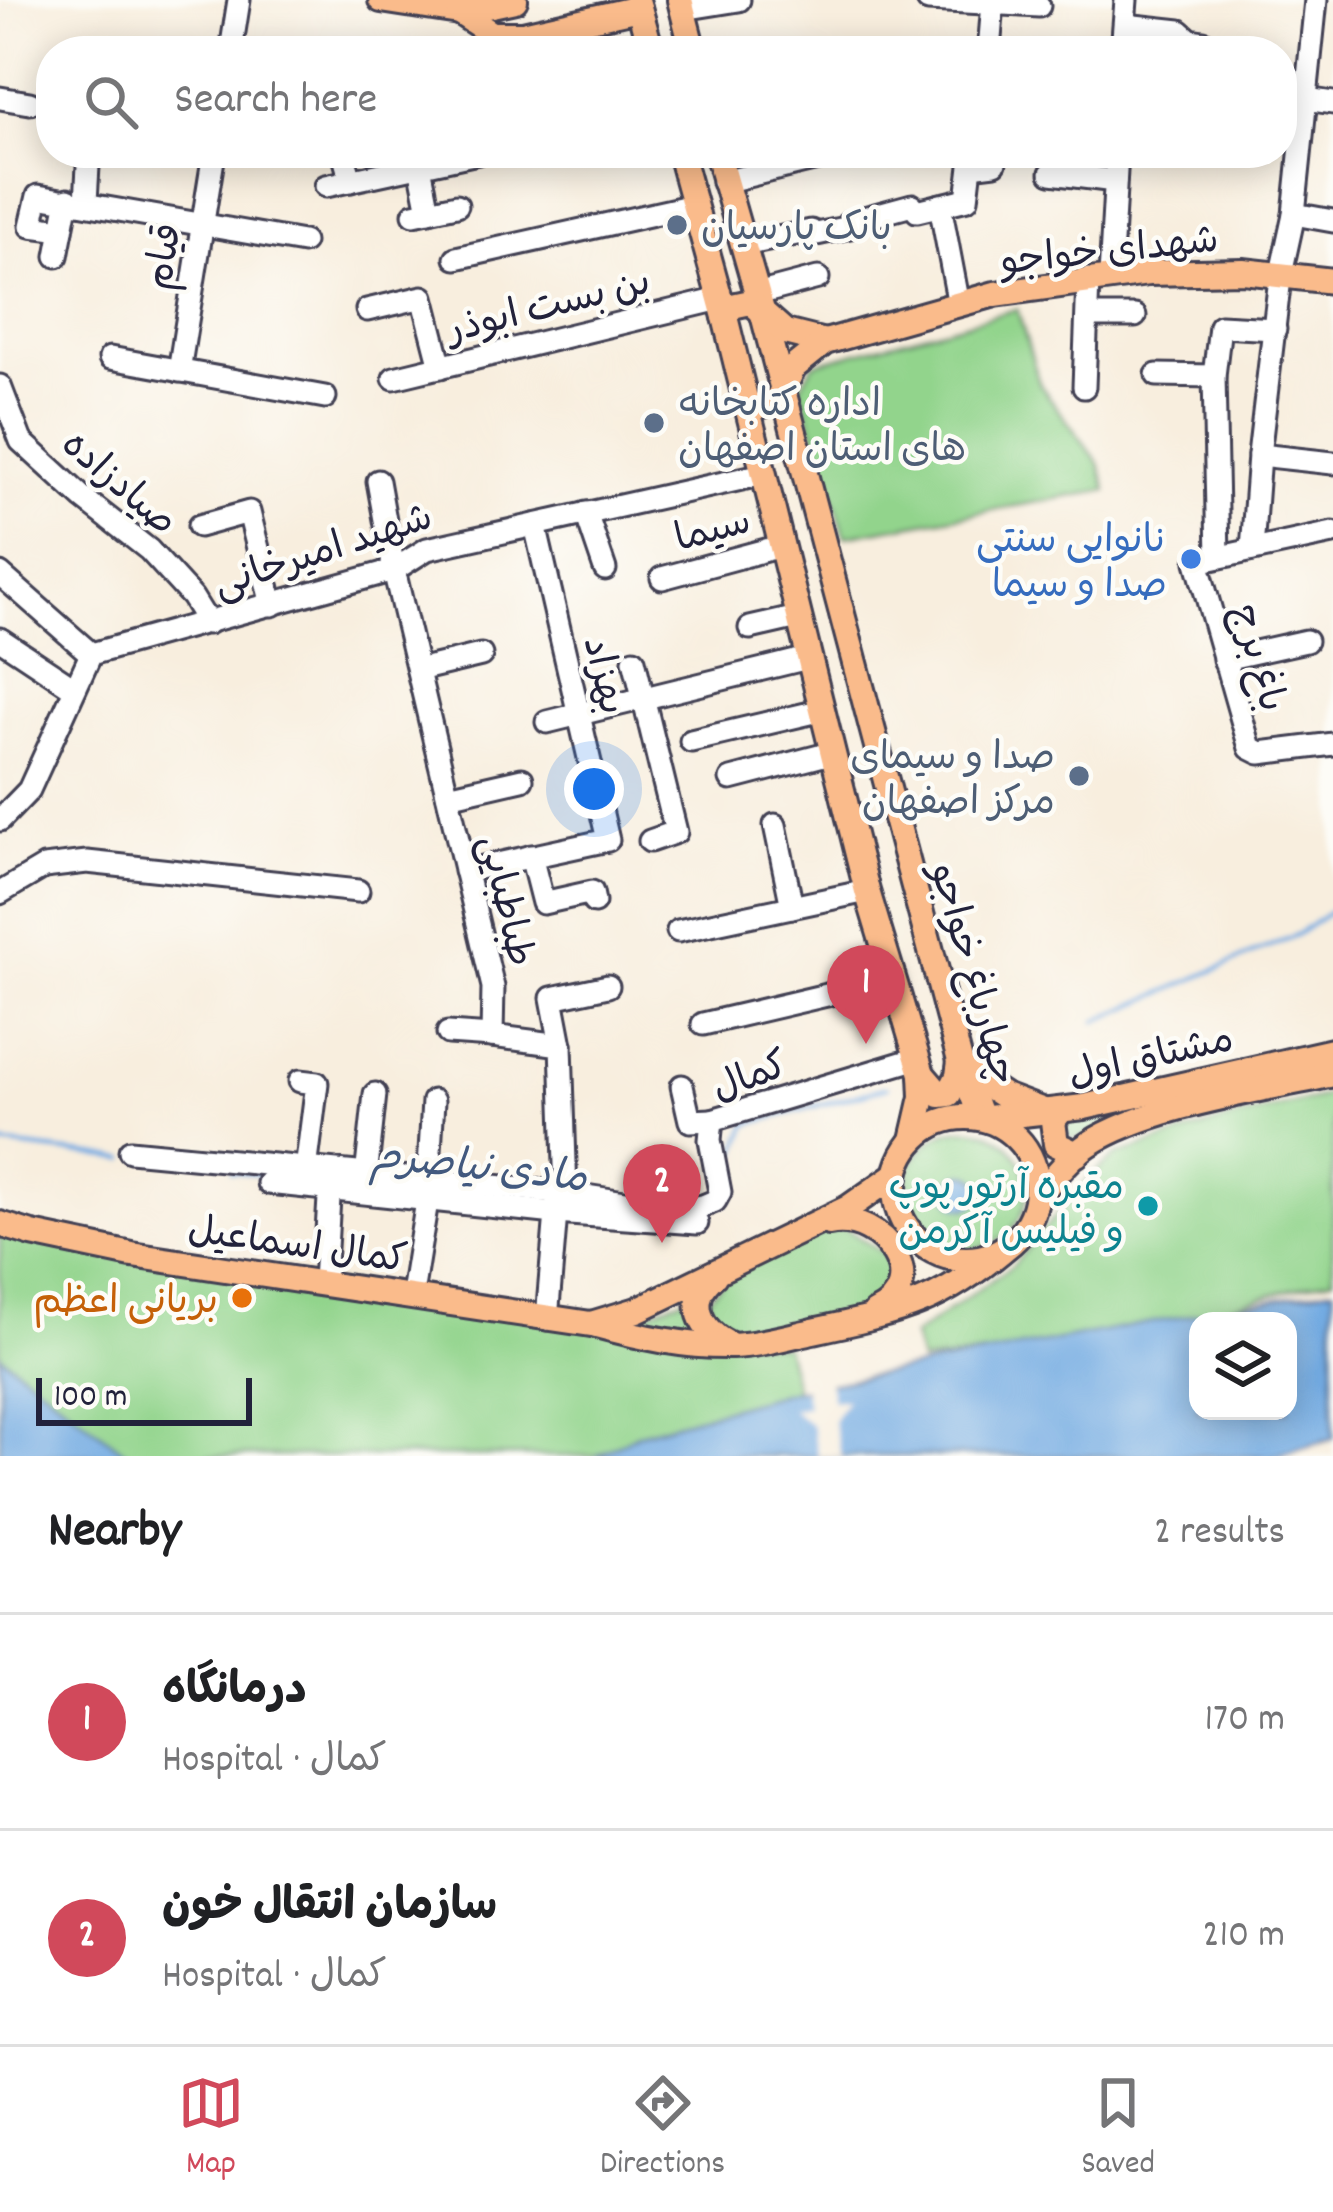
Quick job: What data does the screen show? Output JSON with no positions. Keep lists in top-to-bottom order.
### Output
{
  "streets": {
    "main road": [
      "شهدای خواجو",
      "چهارباغ خواجو",
      "مشتاق اول",
      "کمال اسماعیل"
    ],
    "street": [
      "قیام",
      "بن بست ابوذر",
      "صیادزاده",
      "سیما",
      "شهید امیرخانی",
      "باغ برج",
      "بهزاد",
      "طباطبایی",
      "کمال"
    ]
  },
  "crossings": [
    ["بن بست ابوذر", "چهارباغ خواجو"],
    ["صیادزاده", "شهید امیرخانی"],
    ["سیما", "چهارباغ خواجو"],
    ["شهید امیرخانی", "بهزاد"],
    ["شهید امیرخانی", "طباطبایی"],
    ["شهید امیرخانی", "چهارباغ خواجو"],
    ["بهزاد", "طباطبایی"],
    ["چهارباغ خواجو", "مشتاق اول"],
    ["چهارباغ خواجو", "کمال"],
    ["چهارباغ خواجو", "کمال اسماعیل"],
    ["مشتاق اول", "کمال اسماعیل"]
  ],
  "water": ["مادی نیاصرم"],
  "places": [
    "بانک پارسیان",
    "اداره کتابخانه های استان اصفهان",
    "نانوایی سنتی صدا و سیما",
    "صدا و سیمای مرکز اصفهان",
    "مقبره آرتور پوپ و فیلیس آکرمن",
    "بریانی اعظم"
  ],
  "scale_bar": "100 m",
  "page": {
    "search": "Search here",
    "pins": ["1", "2"],
    "scale": "100 m",
    "heading": ["Nearby", "2 results"],
    "list": [
      {
        "mark": "1",
        "name": "درمانگاه",
        "note": "Hospital · کمال",
        "value": "170 m"
      },
      {
        "mark": "2",
        "name": "سازمان انتقال خون",
        "note": "Hospital · کمال",
        "value": "210 m"
      }
    ],
    "nav": ["Map", "Directions", "Saved"]
  }
}
